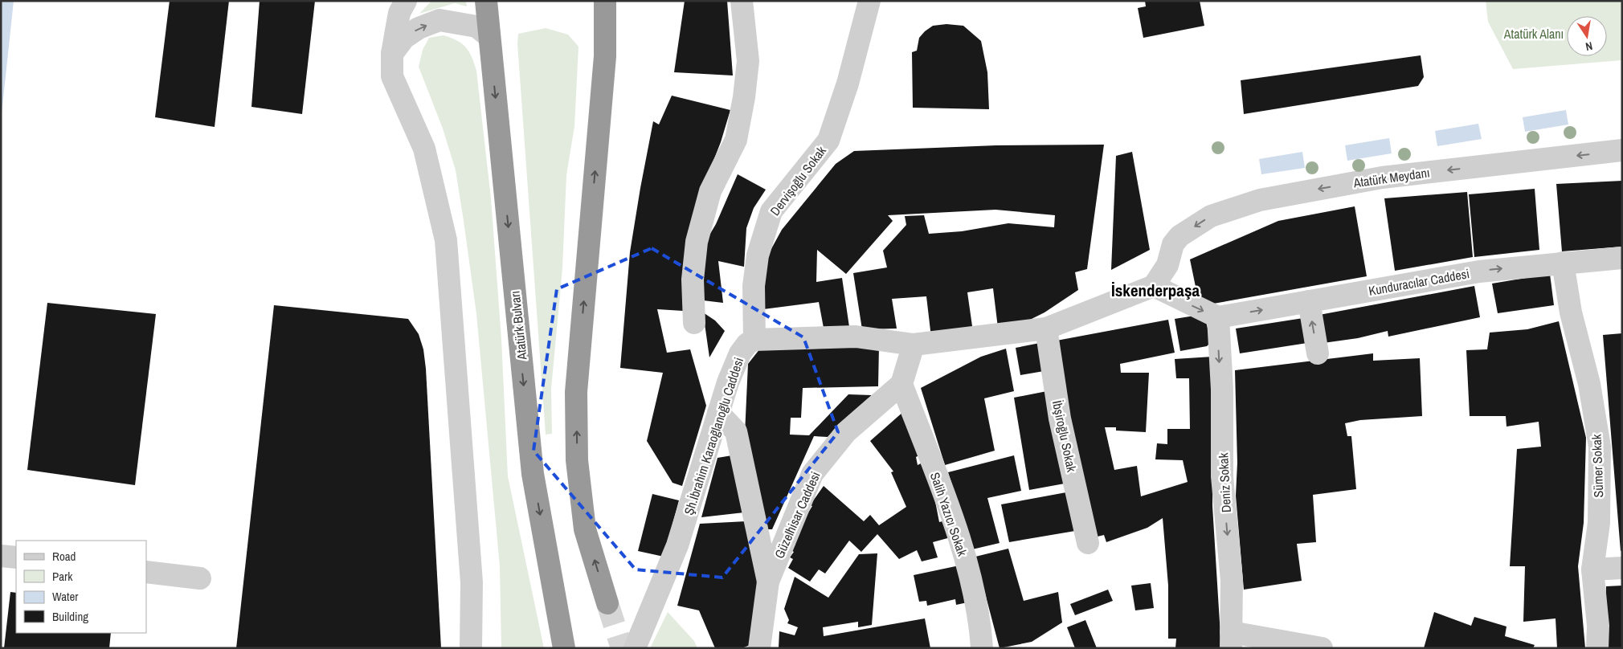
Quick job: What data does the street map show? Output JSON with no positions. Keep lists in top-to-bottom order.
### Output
{
  "streets": {
    "highway": ["Atatürk Bulvarı"],
    "street": [
      "Atatürk Meydanı",
      "Dervişoğlu Sokak",
      "Kunduracılar Caddesi",
      "Şh.İbrahim Karaoğlanoğlu Caddesi",
      "İbşiroğlu Sokak",
      "Sümer Sokak",
      "Deniz Sokak",
      "Salih Yazıcı Sokak",
      "Güzelhisar Caddesi"
    ]
  },
  "crossings": [
    ["Dervişoğlu Sokak", "Şh.İbrahim Karaoğlanoğlu Caddesi"],
    ["Kunduracılar Caddesi", "Sümer Sokak"],
    ["Kunduracılar Caddesi", "Deniz Sokak"],
    ["Salih Yazıcı Sokak", "Güzelhisar Caddesi"]
  ],
  "one_way": ["Atatürk Meydanı", "Kunduracılar Caddesi", "Deniz Sokak"],
  "districts": ["İskenderpaşa"],
  "parks": ["Atatürk Alanı"],
  "legend": [
    "Road",
    "Park",
    "Water",
    "Building"
  ],
  "north": "bottom"
}
